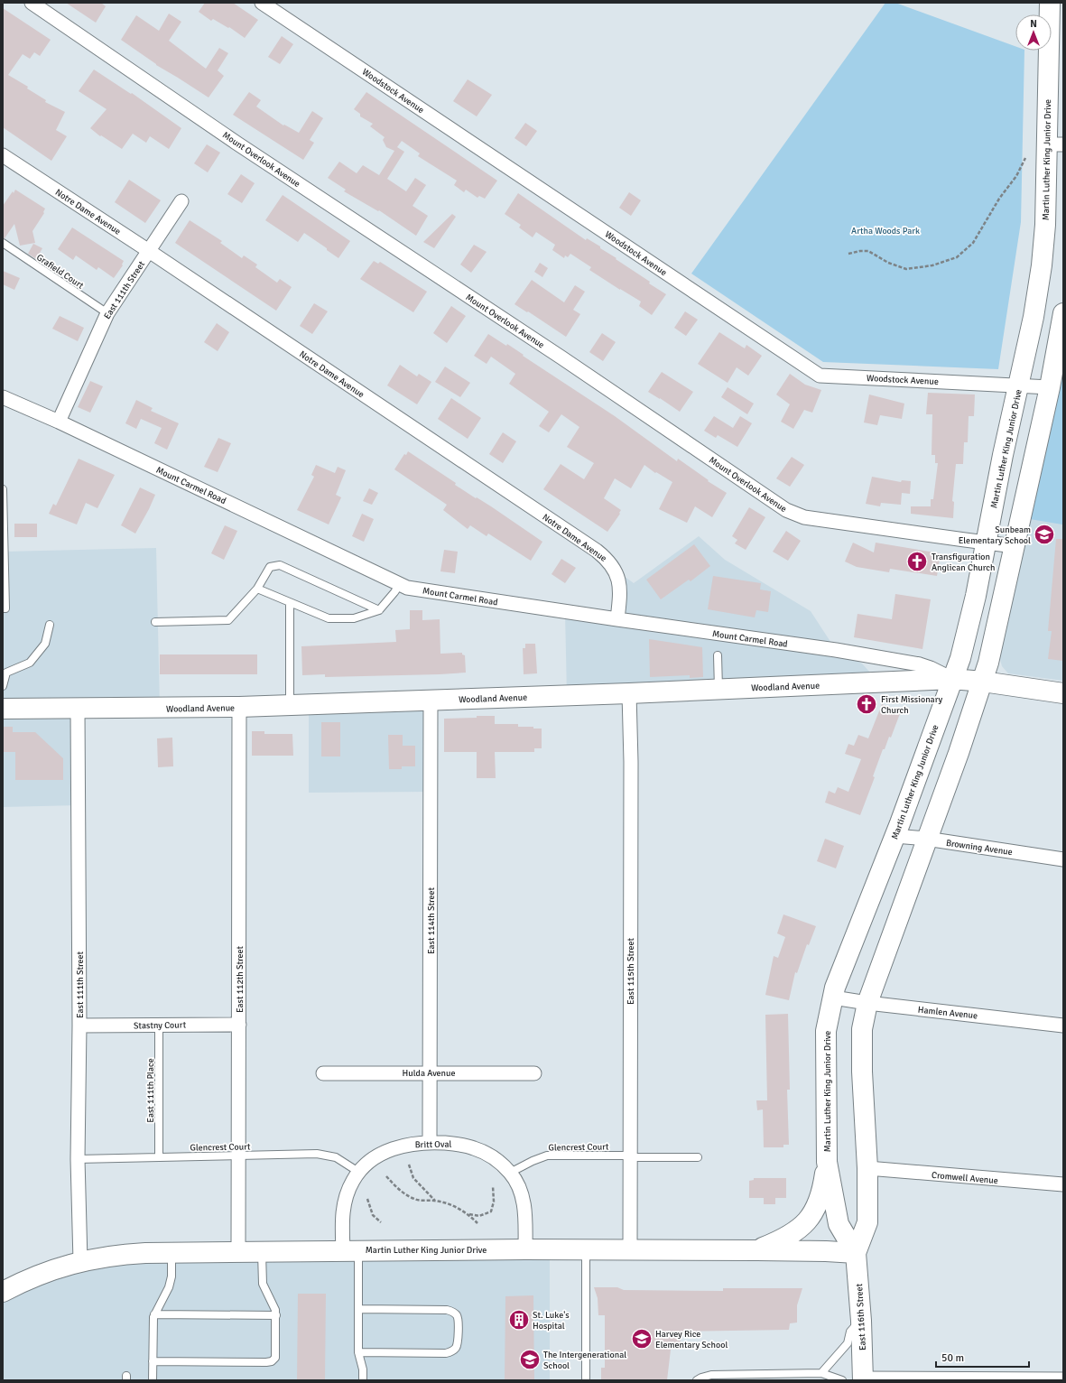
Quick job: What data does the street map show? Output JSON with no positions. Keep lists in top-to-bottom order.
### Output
{
  "streets": {
    "main road": ["Martin Luther King Junior Drive", "Woodland Avenue", "East 116th Street"],
    "street": [
      "Woodstock Avenue",
      "Mount Overlook Avenue",
      "Notre Dame Avenue",
      "East 111th Street",
      "Mount Carmel Road",
      "Browning Avenue",
      "East 114th Street",
      "East 115th Street",
      "East 112th Street",
      "Hamlen Avenue",
      "Stastny Court",
      "Hulda Avenue",
      "Britt Oval",
      "Cromwell Avenue"
    ],
    "lane": ["Grafield Court", "East 111th Place", "Glencrest Court"]
  },
  "crossings": [
    ["Woodstock Avenue", "Martin Luther King Junior Drive"],
    ["Mount Overlook Avenue", "Martin Luther King Junior Drive"],
    ["Martin Luther King Junior Drive", "East 111th Street"],
    ["Martin Luther King Junior Drive", "Mount Carmel Road"],
    ["Martin Luther King Junior Drive", "Woodland Avenue"],
    ["Martin Luther King Junior Drive", "Browning Avenue"],
    ["Martin Luther King Junior Drive", "East 115th Street"],
    ["Martin Luther King Junior Drive", "East 112th Street"],
    ["Martin Luther King Junior Drive", "Hamlen Avenue"],
    ["Martin Luther King Junior Drive", "Britt Oval"],
    ["Martin Luther King Junior Drive", "East 116th Street"],
    ["Notre Dame Avenue", "East 111th Street"],
    ["Notre Dame Avenue", "Mount Carmel Road"],
    ["Grafield Court", "East 111th Street"],
    ["East 111th Street", "Mount Carmel Road"],
    ["East 111th Street", "Woodland Avenue"],
    ["East 111th Street", "Stastny Court"],
    ["East 111th Street", "Glencrest Court"],
    ["Mount Carmel Road", "Woodland Avenue"],
    ["Woodland Avenue", "East 114th Street"],
    ["Woodland Avenue", "East 115th Street"],
    ["Woodland Avenue", "East 112th Street"],
    ["East 114th Street", "Hulda Avenue"],
    ["East 114th Street", "Britt Oval"],
    ["East 115th Street", "Glencrest Court"],
    ["East 112th Street", "Stastny Court"],
    ["East 112th Street", "Glencrest Court"],
    ["Stastny Court", "East 111th Place"],
    ["East 111th Place", "Glencrest Court"],
    ["Britt Oval", "Glencrest Court"]
  ],
  "parks": ["Artha Woods Park"],
  "places": {
    "school or university": ["Sunbeam Elementary School", "Harvey Rice Elementary School", "The Intergenerational School"],
    "church": ["Transfiguration Anglican Church", "First Missionary Church"],
    "building": ["St. Luke's Hospital"]
  },
  "scale_bar": "50 m",
  "north": "top"
}
